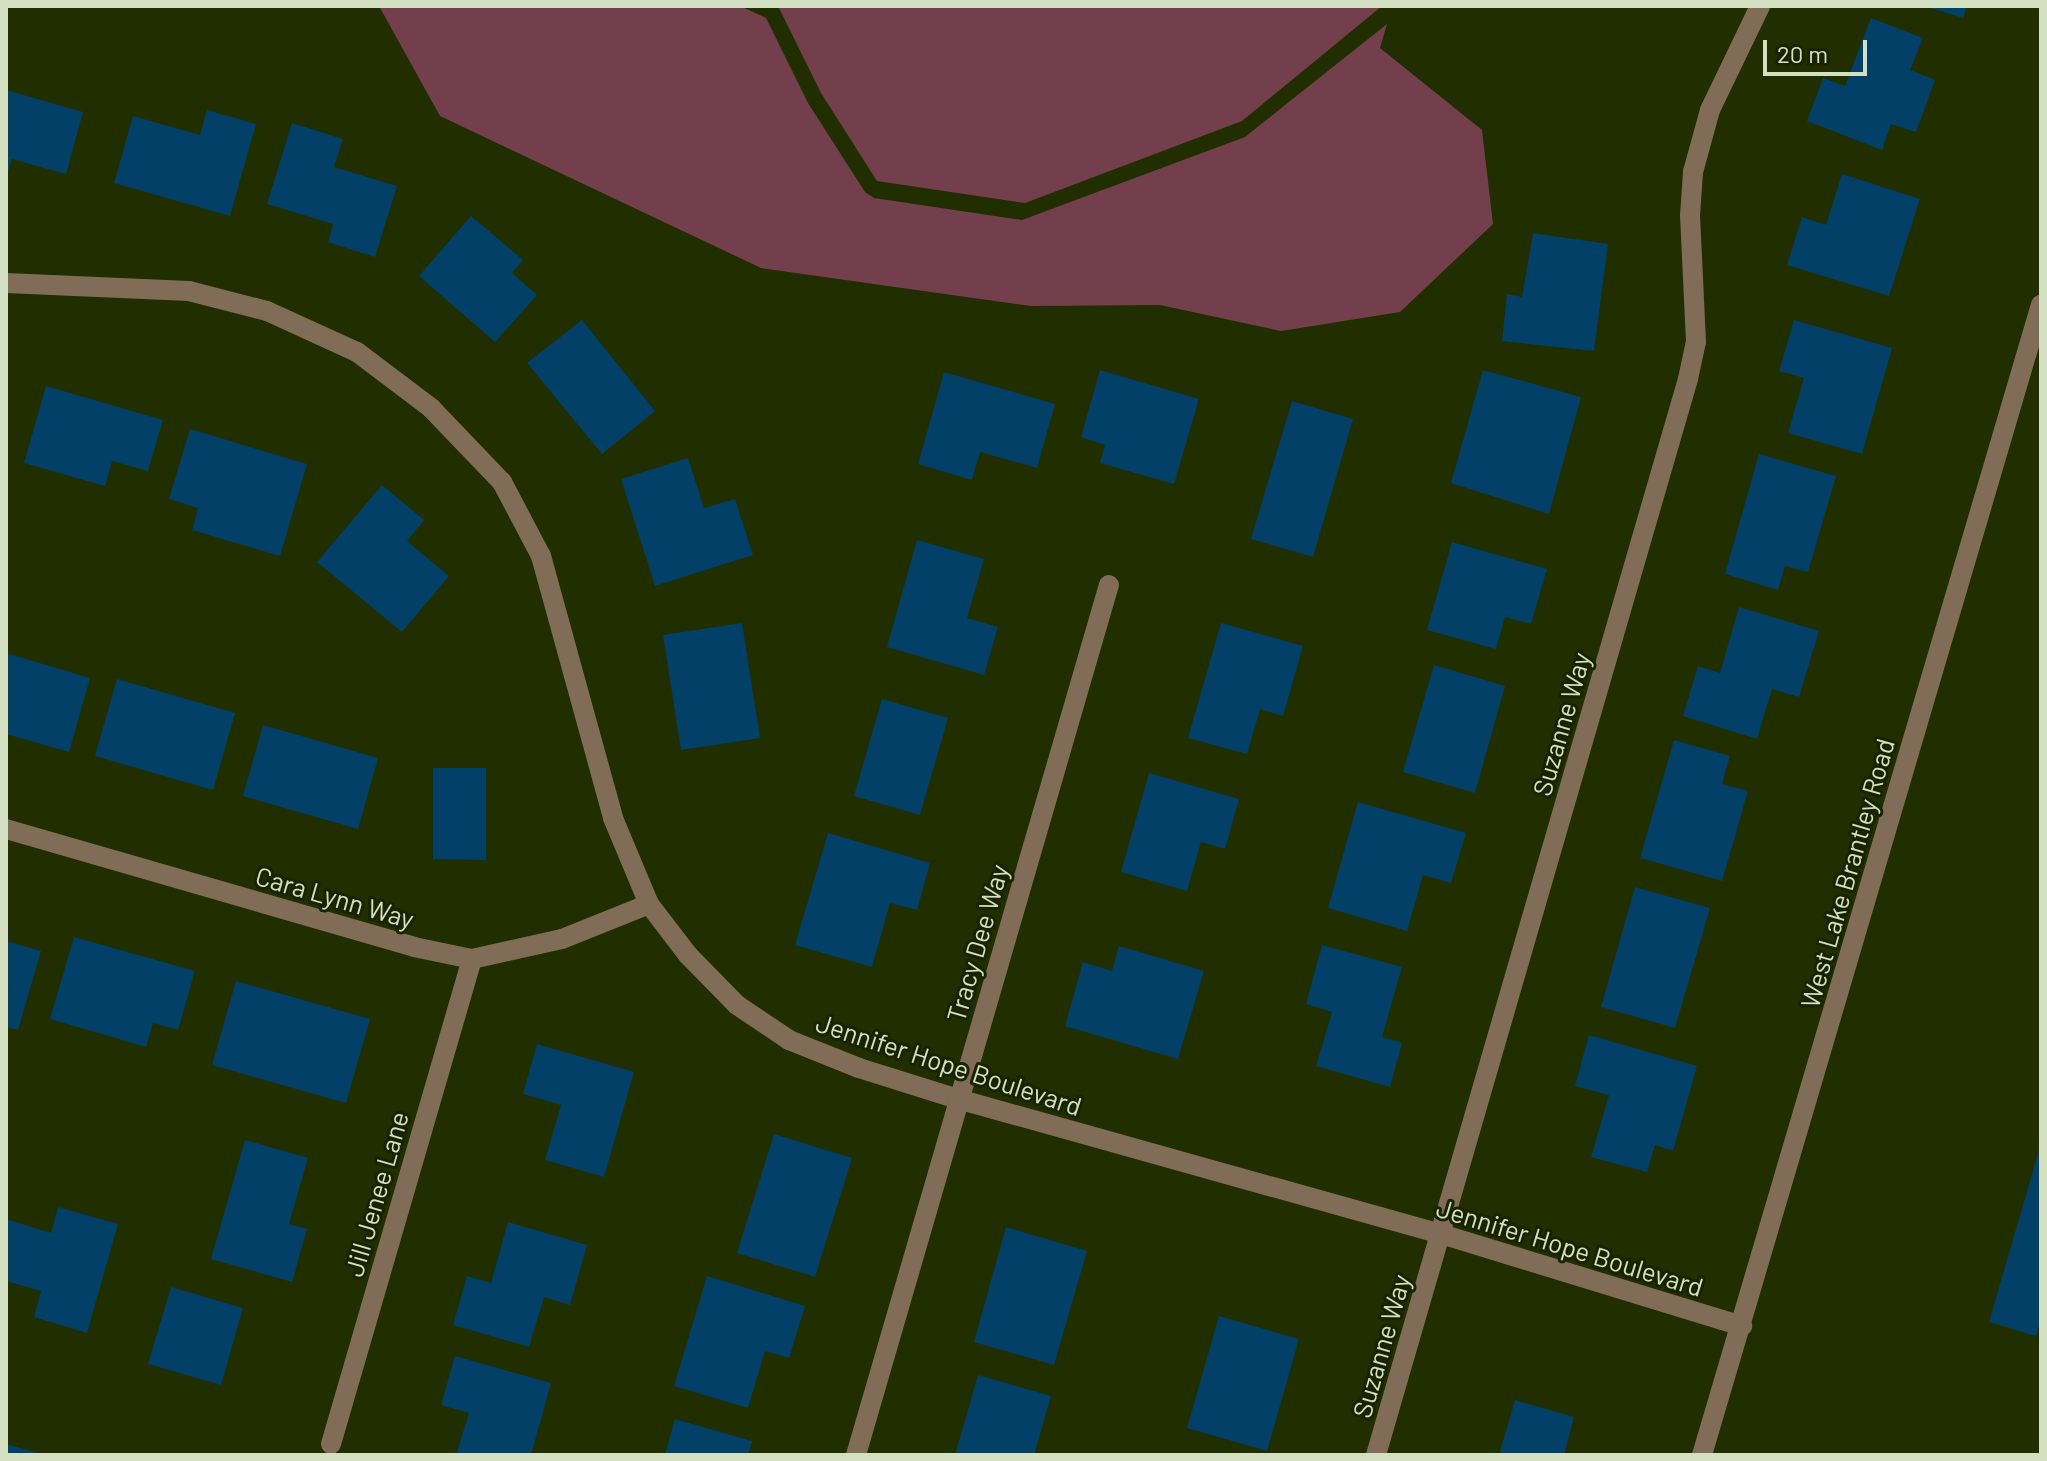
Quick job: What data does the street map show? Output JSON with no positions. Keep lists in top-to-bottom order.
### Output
{
  "streets": {
    "street": [
      "Suzanne Way",
      "West Lake Brantley Road",
      "Cara Lynn Way",
      "Tracy Dee Way",
      "Jennifer Hope Boulevard",
      "Jill Jenee Lane"
    ]
  },
  "crossings": [
    ["Suzanne Way", "Jennifer Hope Boulevard"],
    ["West Lake Brantley Road", "Jennifer Hope Boulevard"],
    ["Cara Lynn Way", "Jennifer Hope Boulevard"],
    ["Cara Lynn Way", "Jill Jenee Lane"],
    ["Tracy Dee Way", "Jennifer Hope Boulevard"]
  ],
  "scale_bar": "20 m"
}
